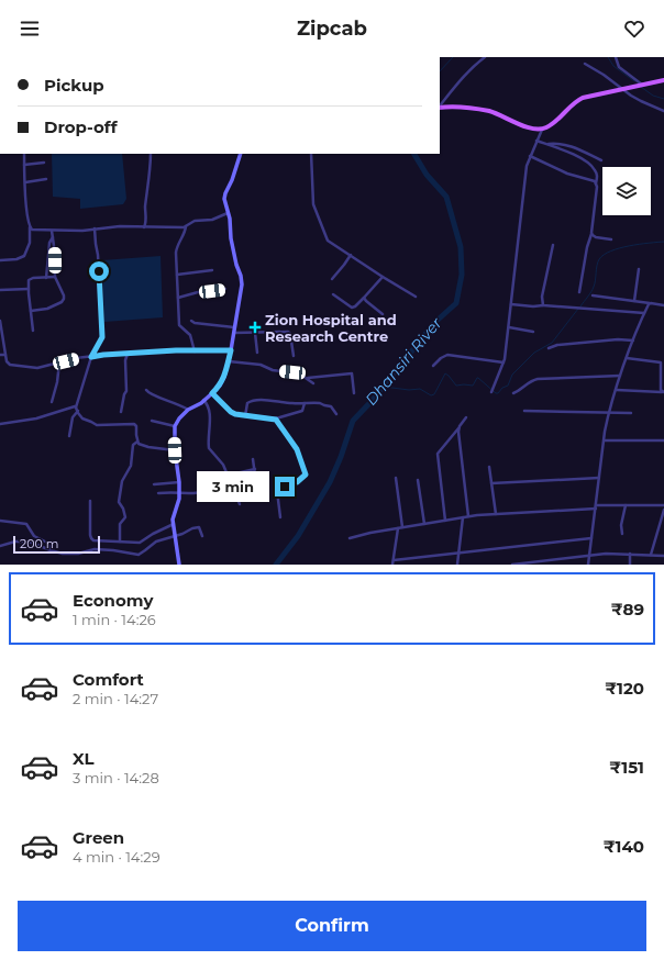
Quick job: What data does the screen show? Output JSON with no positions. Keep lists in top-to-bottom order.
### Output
{
  "water": ["Dhansiri River"],
  "places": {
    "health": ["Zion Hospital and Research Centre"]
  },
  "scale_bar": "200 m",
  "page": {
    "header": "Zipcab",
    "banner": ["Pickup", "Drop-off"],
    "bubble": "3 min",
    "scale": "200 m",
    "list": [
      {
        "name": "Economy",
        "note": "1 min · 14:26",
        "value": "₹89"
      },
      {
        "name": "Comfort",
        "note": "2 min · 14:27",
        "value": "₹120"
      },
      {
        "name": "XL",
        "note": "3 min · 14:28",
        "value": "₹151"
      },
      {
        "name": "Green",
        "note": "4 min · 14:29",
        "value": "₹140"
      }
    ],
    "buttons": "Confirm"
  }
}
